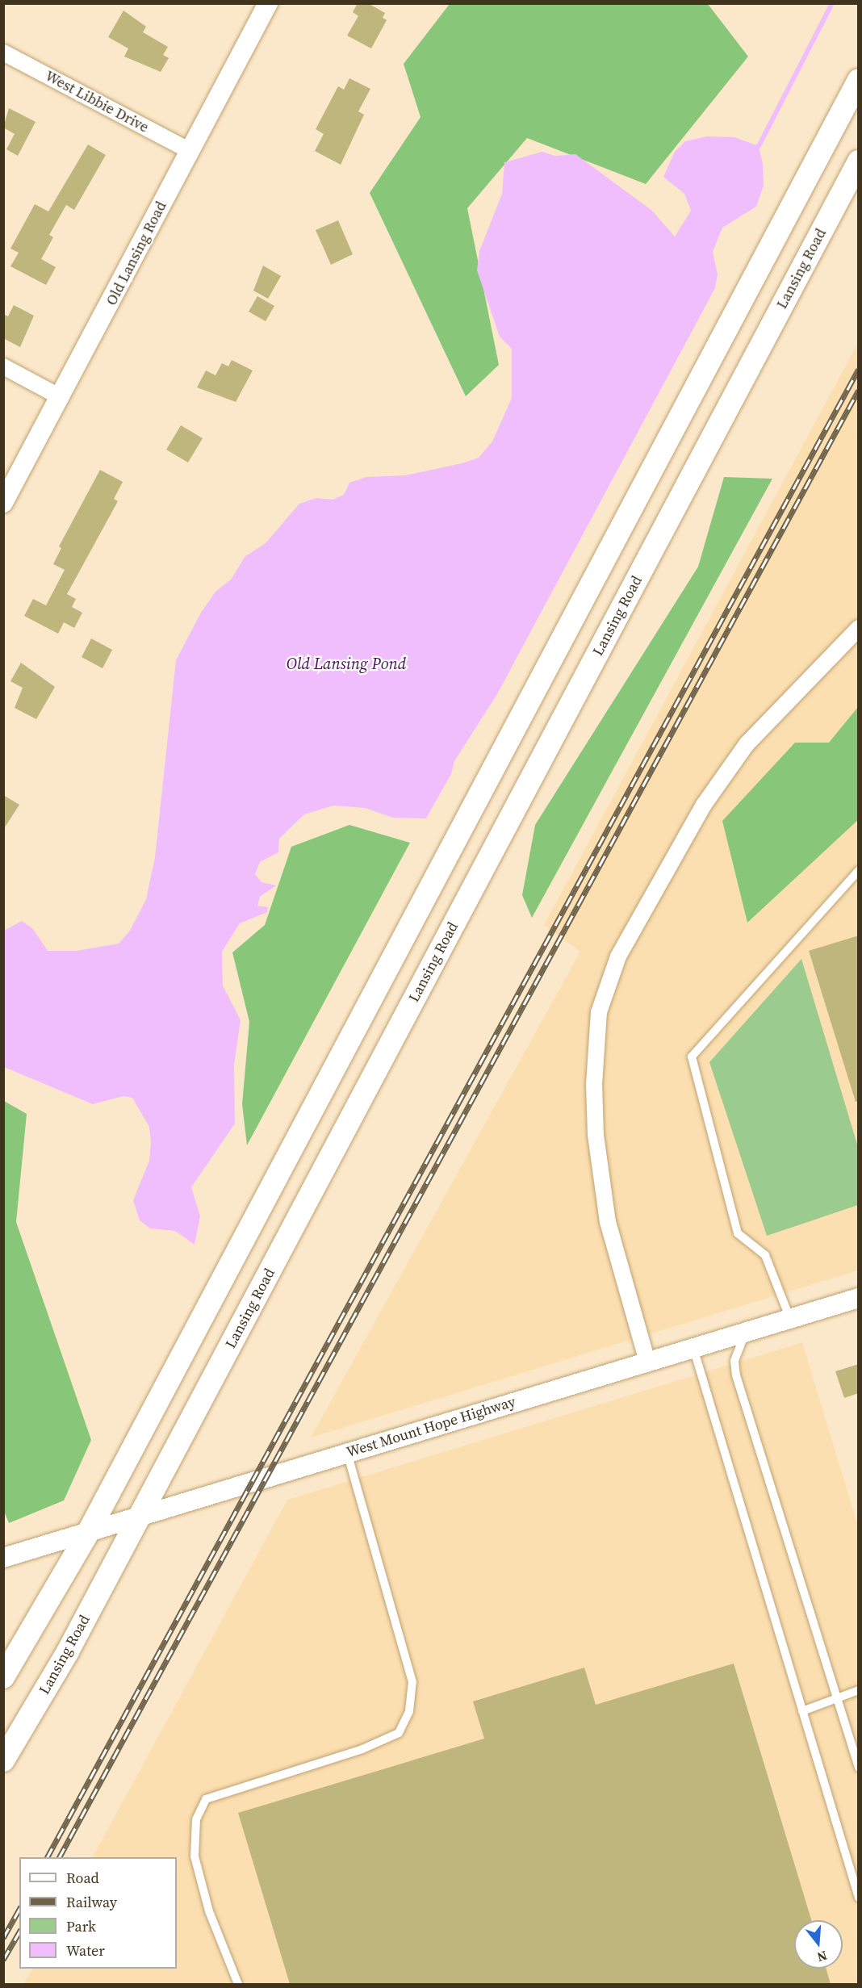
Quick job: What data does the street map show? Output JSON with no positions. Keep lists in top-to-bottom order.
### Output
{
  "streets": {
    "main road": ["Lansing Road"],
    "street": ["West Libbie Drive", "Old Lansing Road", "West Mount Hope Highway"]
  },
  "crossings": [
    ["West Libbie Drive", "Old Lansing Road"],
    ["Lansing Road", "West Mount Hope Highway"]
  ],
  "water": ["Old Lansing Pond"],
  "legend": [
    "Road",
    "Railway",
    "Park",
    "Water"
  ],
  "north": "bottom"
}
